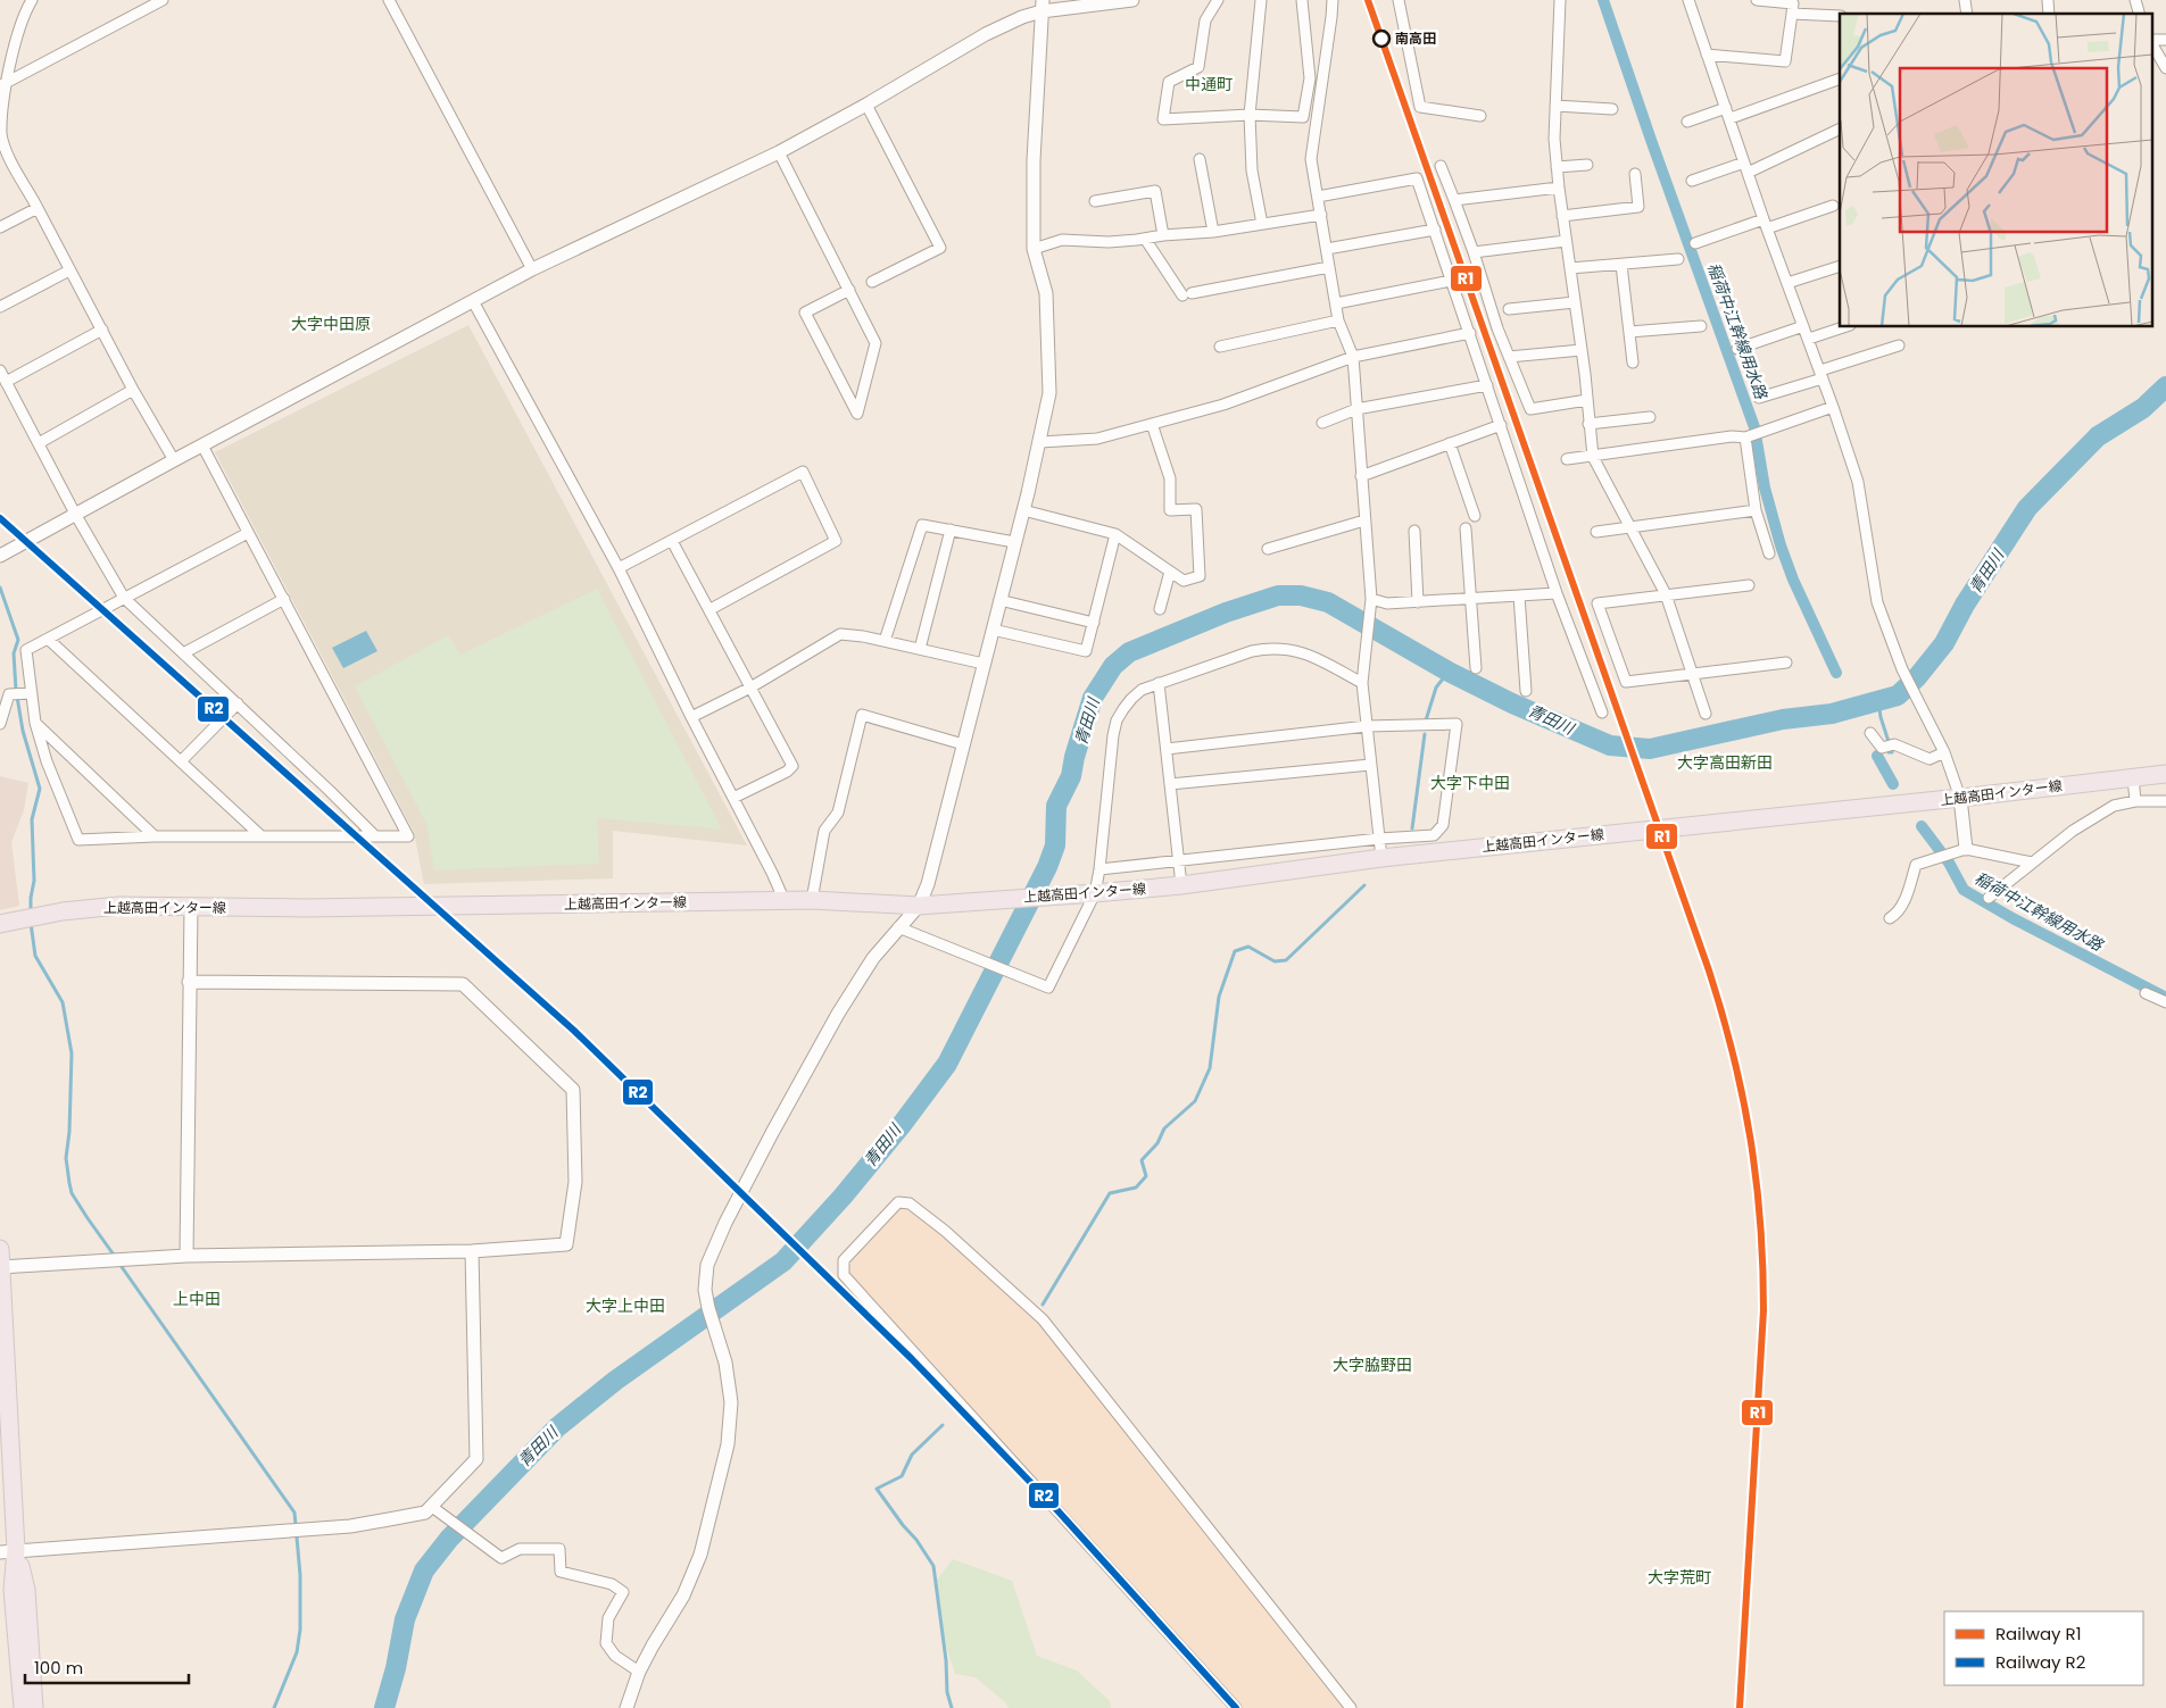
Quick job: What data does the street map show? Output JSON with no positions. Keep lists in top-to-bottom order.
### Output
{
  "streets": {
    "main road": ["上越高田インター線"]
  },
  "districts": [
    "中通町",
    "大字中田原",
    "大字高田新田",
    "大字下中田",
    "上中田",
    "大字上中田",
    "大字脇野田",
    "大字荒町"
  ],
  "water": ["稲荷中江幹線用水路", "青田川"],
  "places": ["南高田"],
  "lines": ["rail line R1", "rail line R2"],
  "legend": ["Railway R1", "Railway R2"],
  "scale_bar": "100 m"
}
